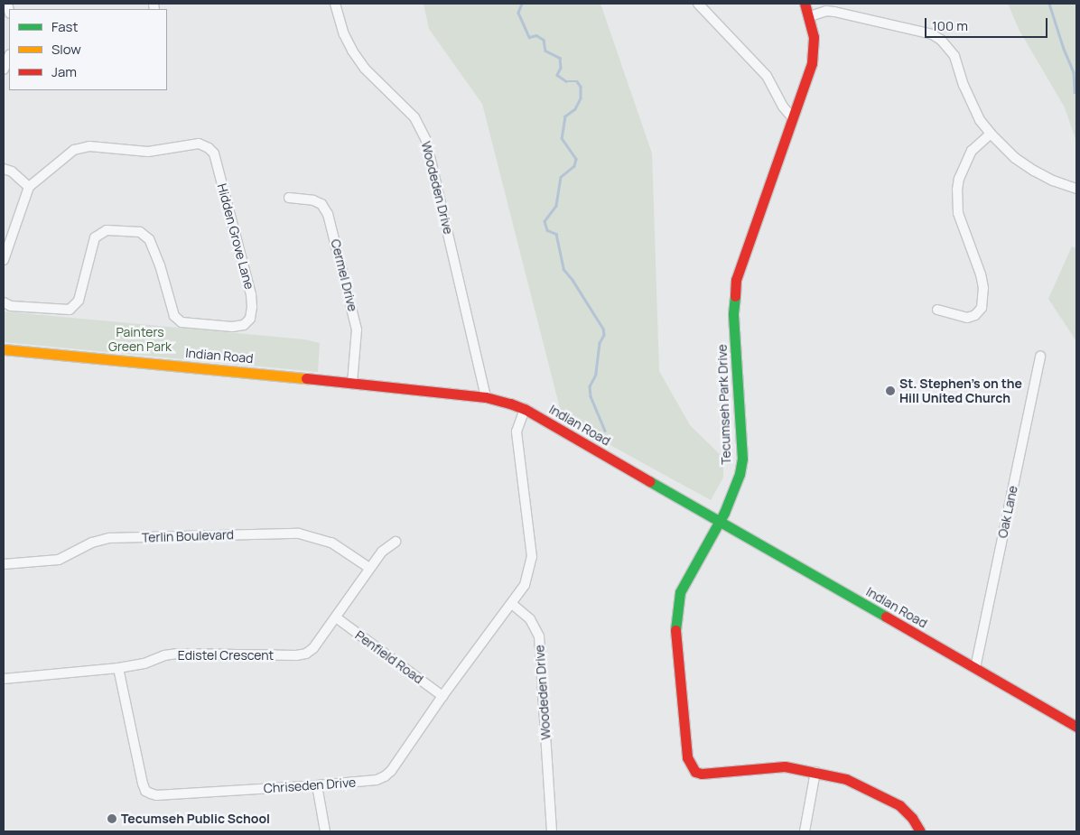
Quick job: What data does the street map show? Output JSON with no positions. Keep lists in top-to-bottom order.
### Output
{
  "streets": {
    "street": [
      "Woodeden Drive",
      "Hidden Grove Lane",
      "Cermel Drive",
      "Indian Road",
      "Tecumseh Park Drive",
      "Oak Lane",
      "Terlin Boulevard",
      "Edistel Crescent",
      "Penfield Road",
      "Chriseden Drive"
    ]
  },
  "crossings": [
    ["Woodeden Drive", "Indian Road"],
    ["Woodeden Drive", "Chriseden Drive"],
    ["Cermel Drive", "Indian Road"],
    ["Indian Road", "Tecumseh Park Drive"],
    ["Indian Road", "Oak Lane"],
    ["Terlin Boulevard", "Edistel Crescent"],
    ["Edistel Crescent", "Penfield Road"],
    ["Edistel Crescent", "Chriseden Drive"],
    ["Penfield Road", "Chriseden Drive"]
  ],
  "parks": ["Painters Green Park"],
  "places": ["St. Stephen's on the Hill United Church", "Tecumseh Public School"],
  "legend": ["Fast", "Slow", "Jam"],
  "scale_bar": "100 m"
}
